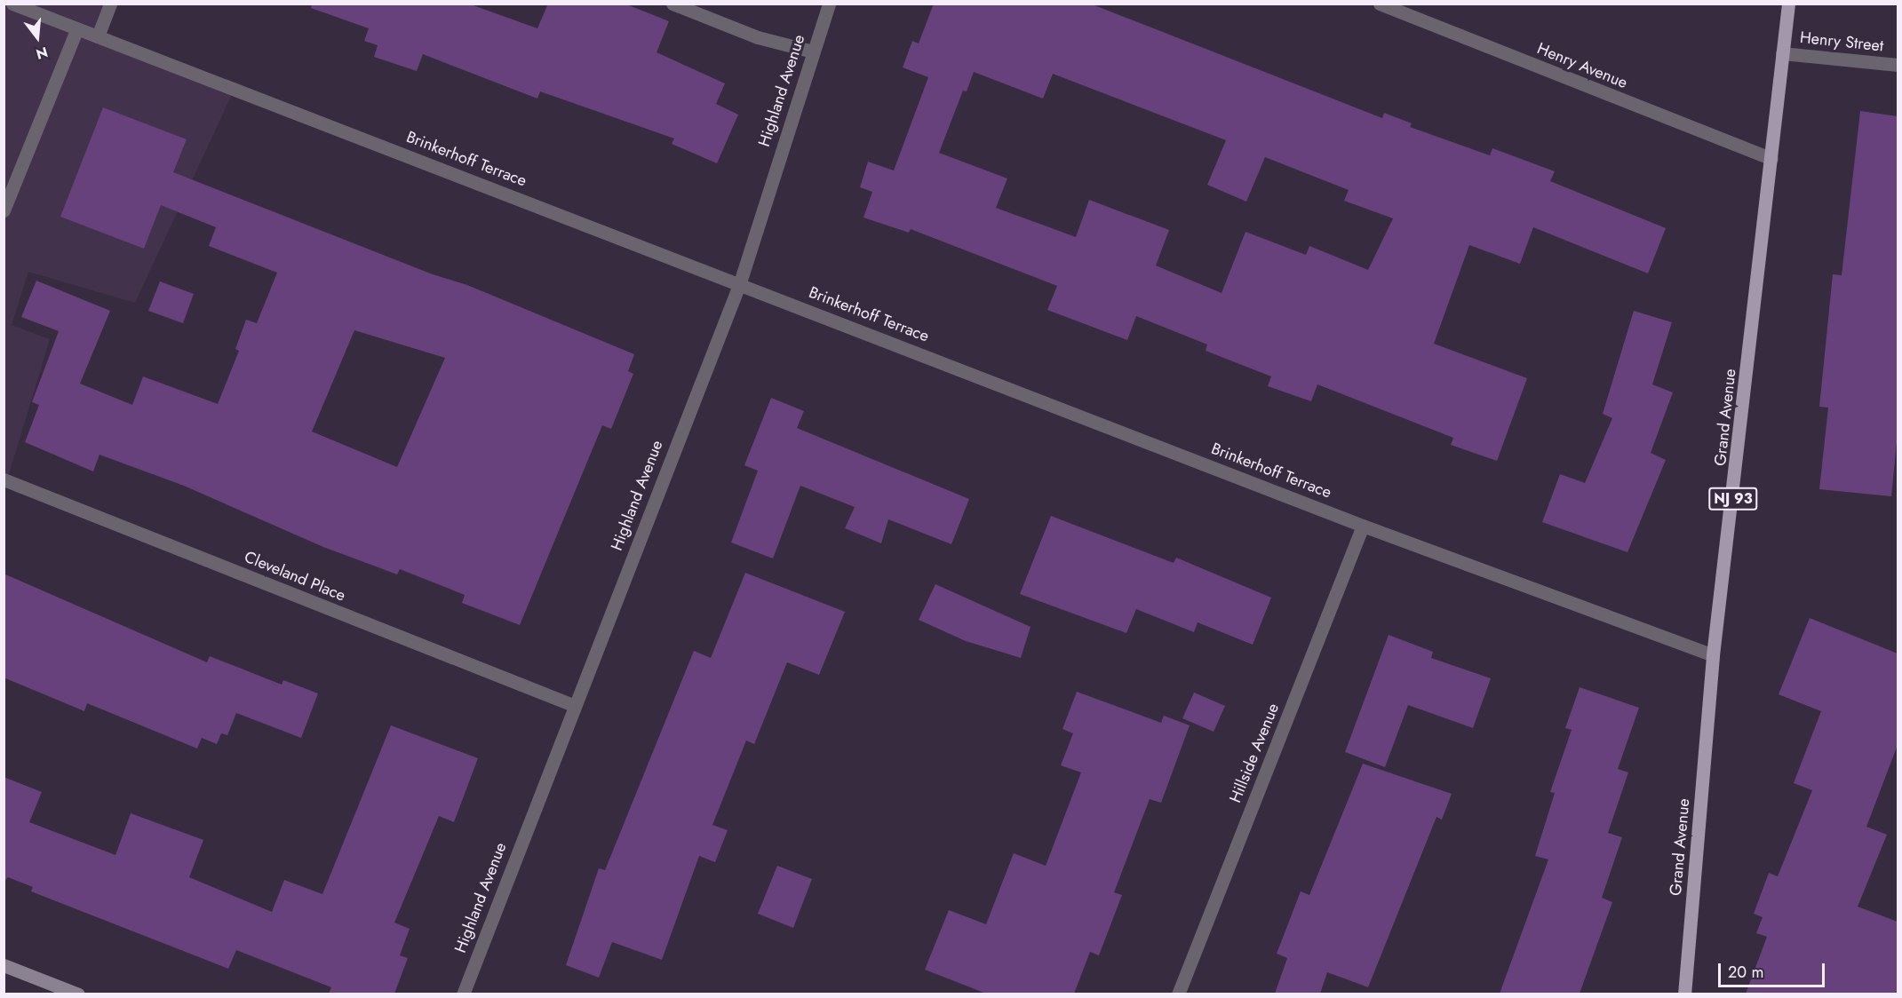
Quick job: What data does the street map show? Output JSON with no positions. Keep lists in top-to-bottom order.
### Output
{
  "streets": {
    "main road": ["Grand Avenue", "NJ 93"],
    "street": [
      "Henry Street",
      "Henry Avenue",
      "Highland Avenue",
      "Brinkerhoff Terrace",
      "Cleveland Place",
      "Hillside Avenue"
    ]
  },
  "crossings": [
    ["Henry Street", "Grand Avenue"],
    ["Henry Avenue", "Grand Avenue"],
    ["Highland Avenue", "Brinkerhoff Terrace"],
    ["Highland Avenue", "Cleveland Place"],
    ["Brinkerhoff Terrace", "Grand Avenue"],
    ["Brinkerhoff Terrace", "Hillside Avenue"]
  ],
  "scale_bar": "20 m",
  "north": "bottom"
}
